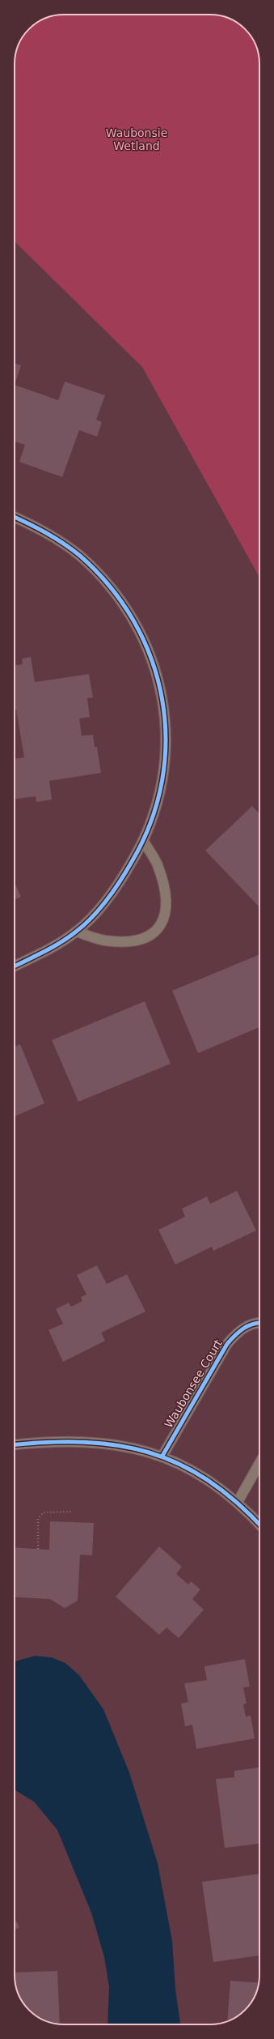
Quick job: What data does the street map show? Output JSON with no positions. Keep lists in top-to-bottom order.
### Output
{
  "streets": {
    "street": ["Waubonsee Court"]
  },
  "parks": ["Waubonsie Wetland"]
}
